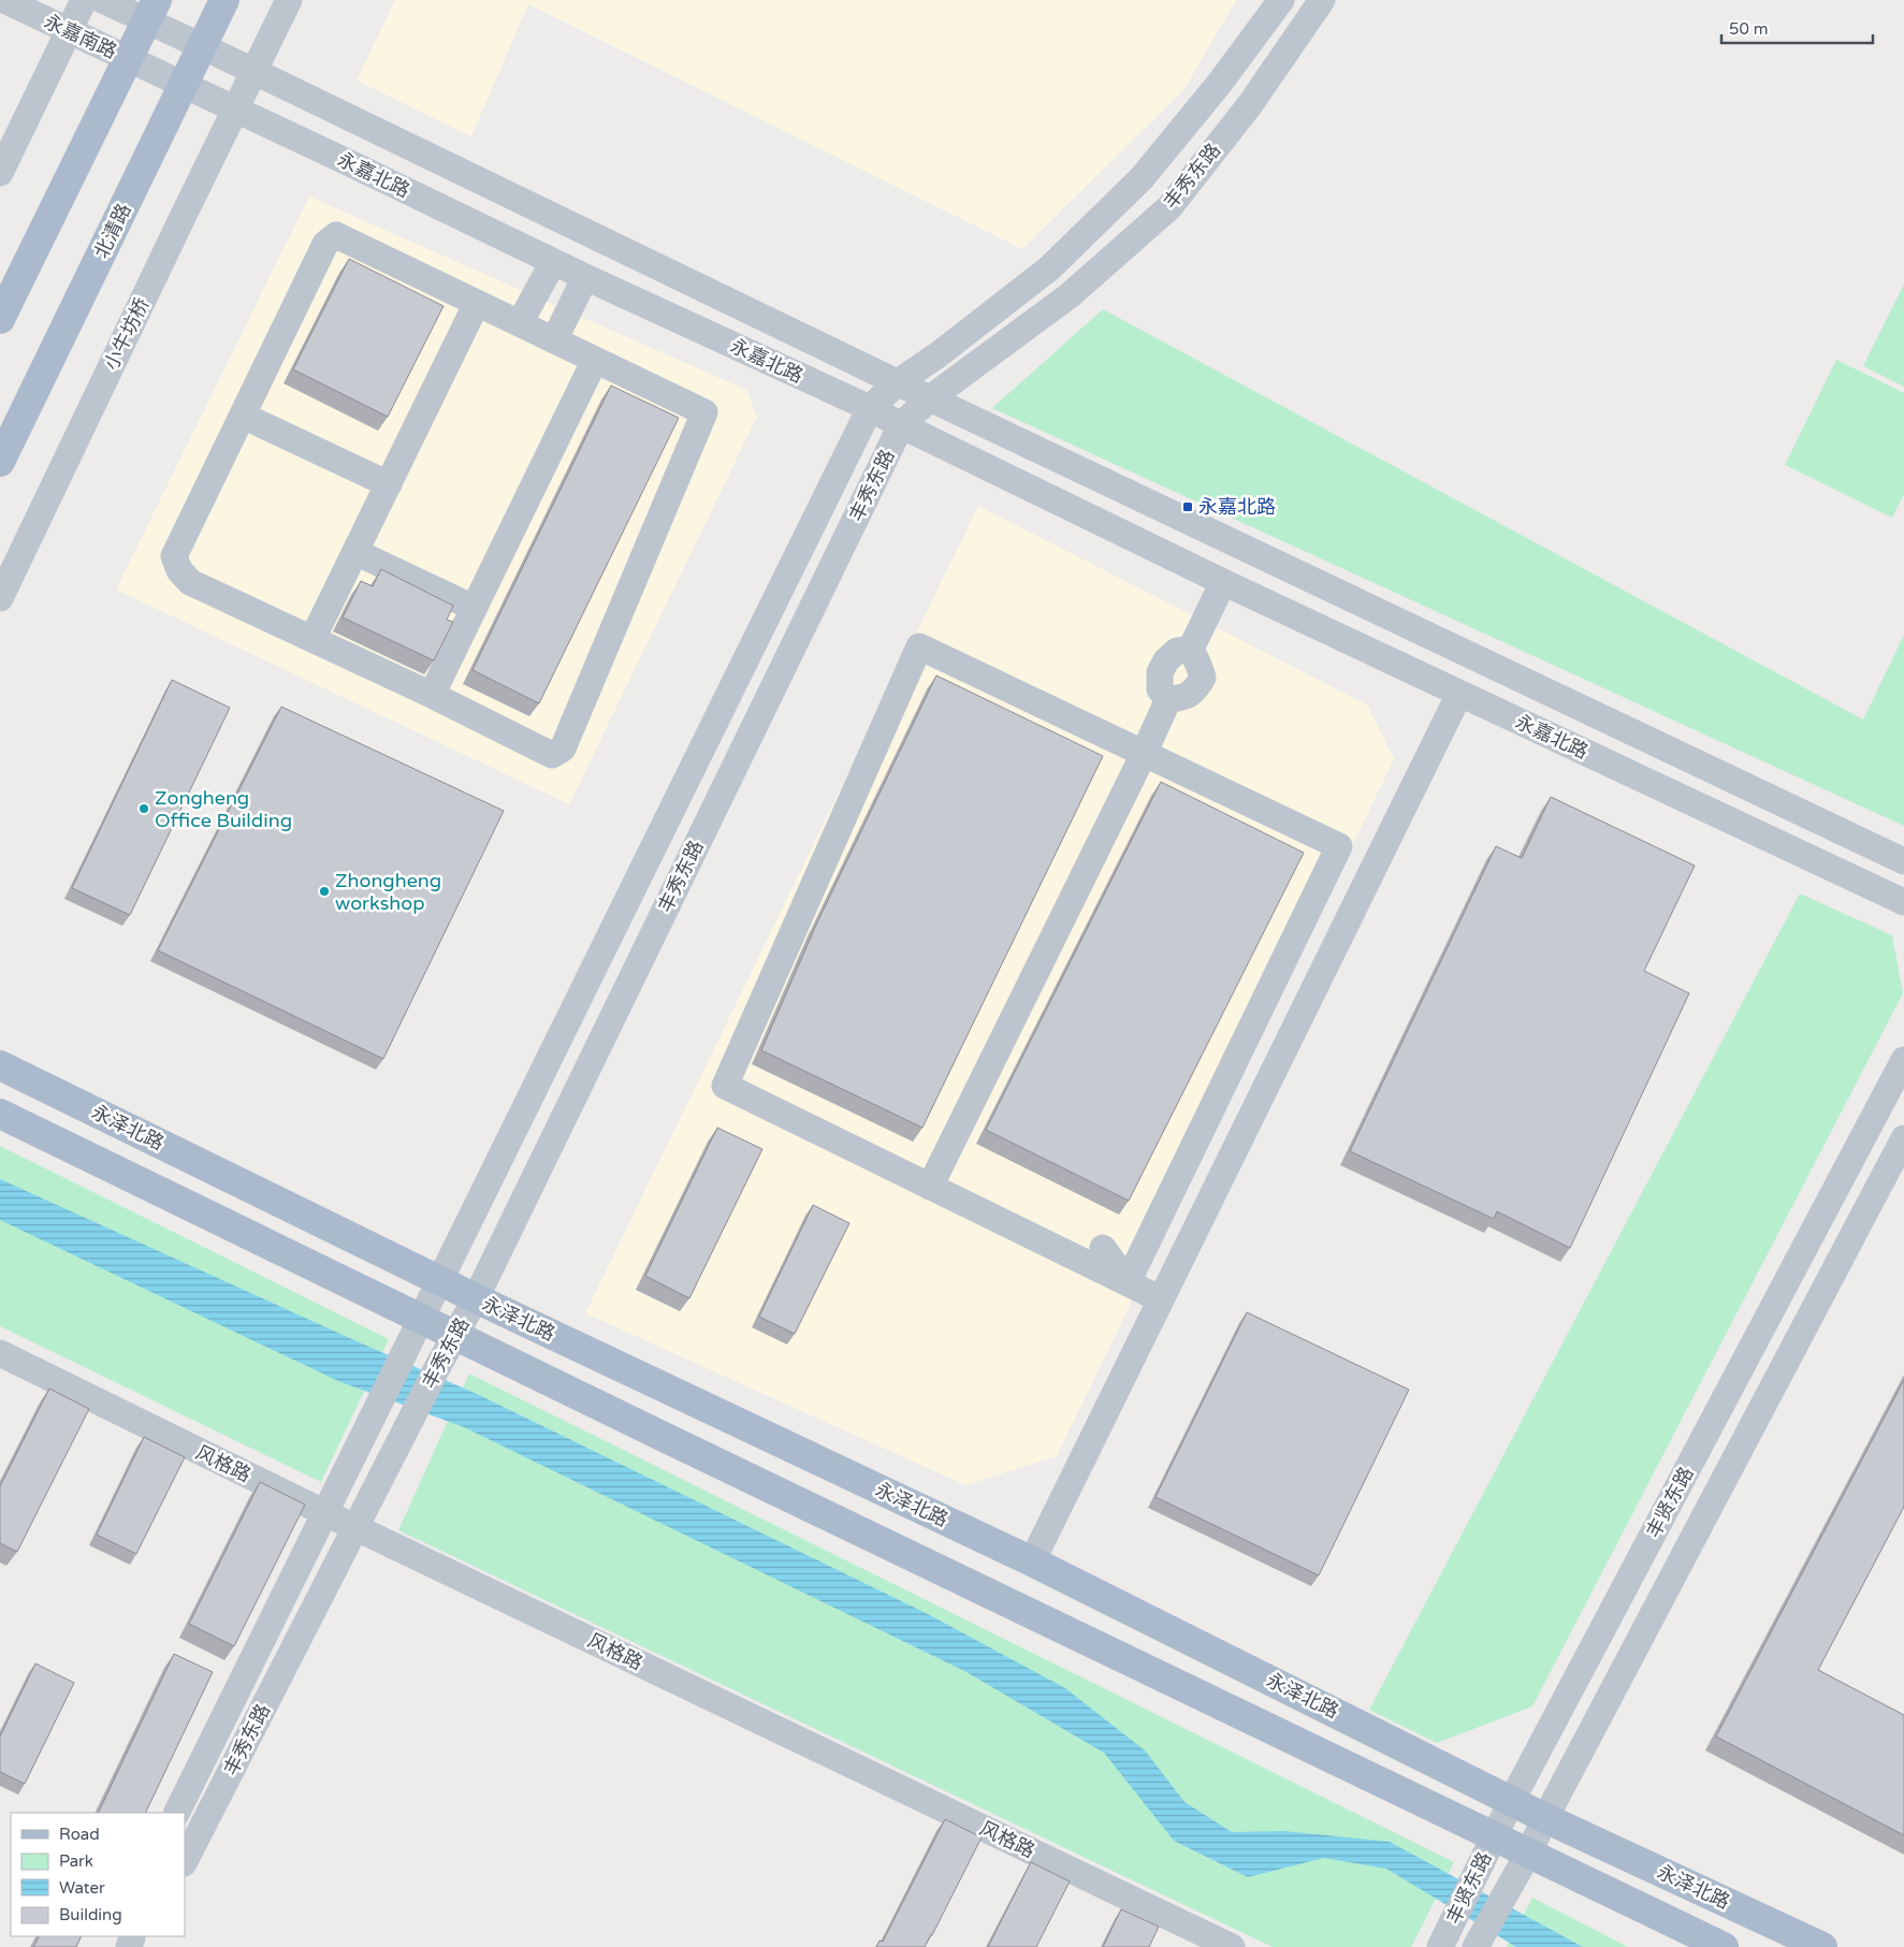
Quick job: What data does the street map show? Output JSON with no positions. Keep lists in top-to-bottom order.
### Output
{
  "streets": {
    "main road": ["北清路", "永泽北路"],
    "street": [
      "永嘉南路",
      "永嘉北路",
      "丰秀东路",
      "小牛坊桥",
      "风格路",
      "丰贤东路"
    ]
  },
  "crossings": [
    ["永嘉南路", "永嘉北路"],
    ["永嘉南路", "北清路"],
    ["永嘉北路", "丰秀东路"],
    ["永嘉北路", "北清路"],
    ["永嘉北路", "小牛坊桥"],
    ["丰秀东路", "永泽北路"],
    ["丰秀东路", "风格路"],
    ["永泽北路", "丰贤东路"]
  ],
  "places": {
    "transit": ["永嘉北路"],
    "other": ["Zongheng Office Building", "Zhongheng workshop"]
  },
  "legend": [
    "Road",
    "Park",
    "Water",
    "Building"
  ],
  "scale_bar": "50 m"
}
